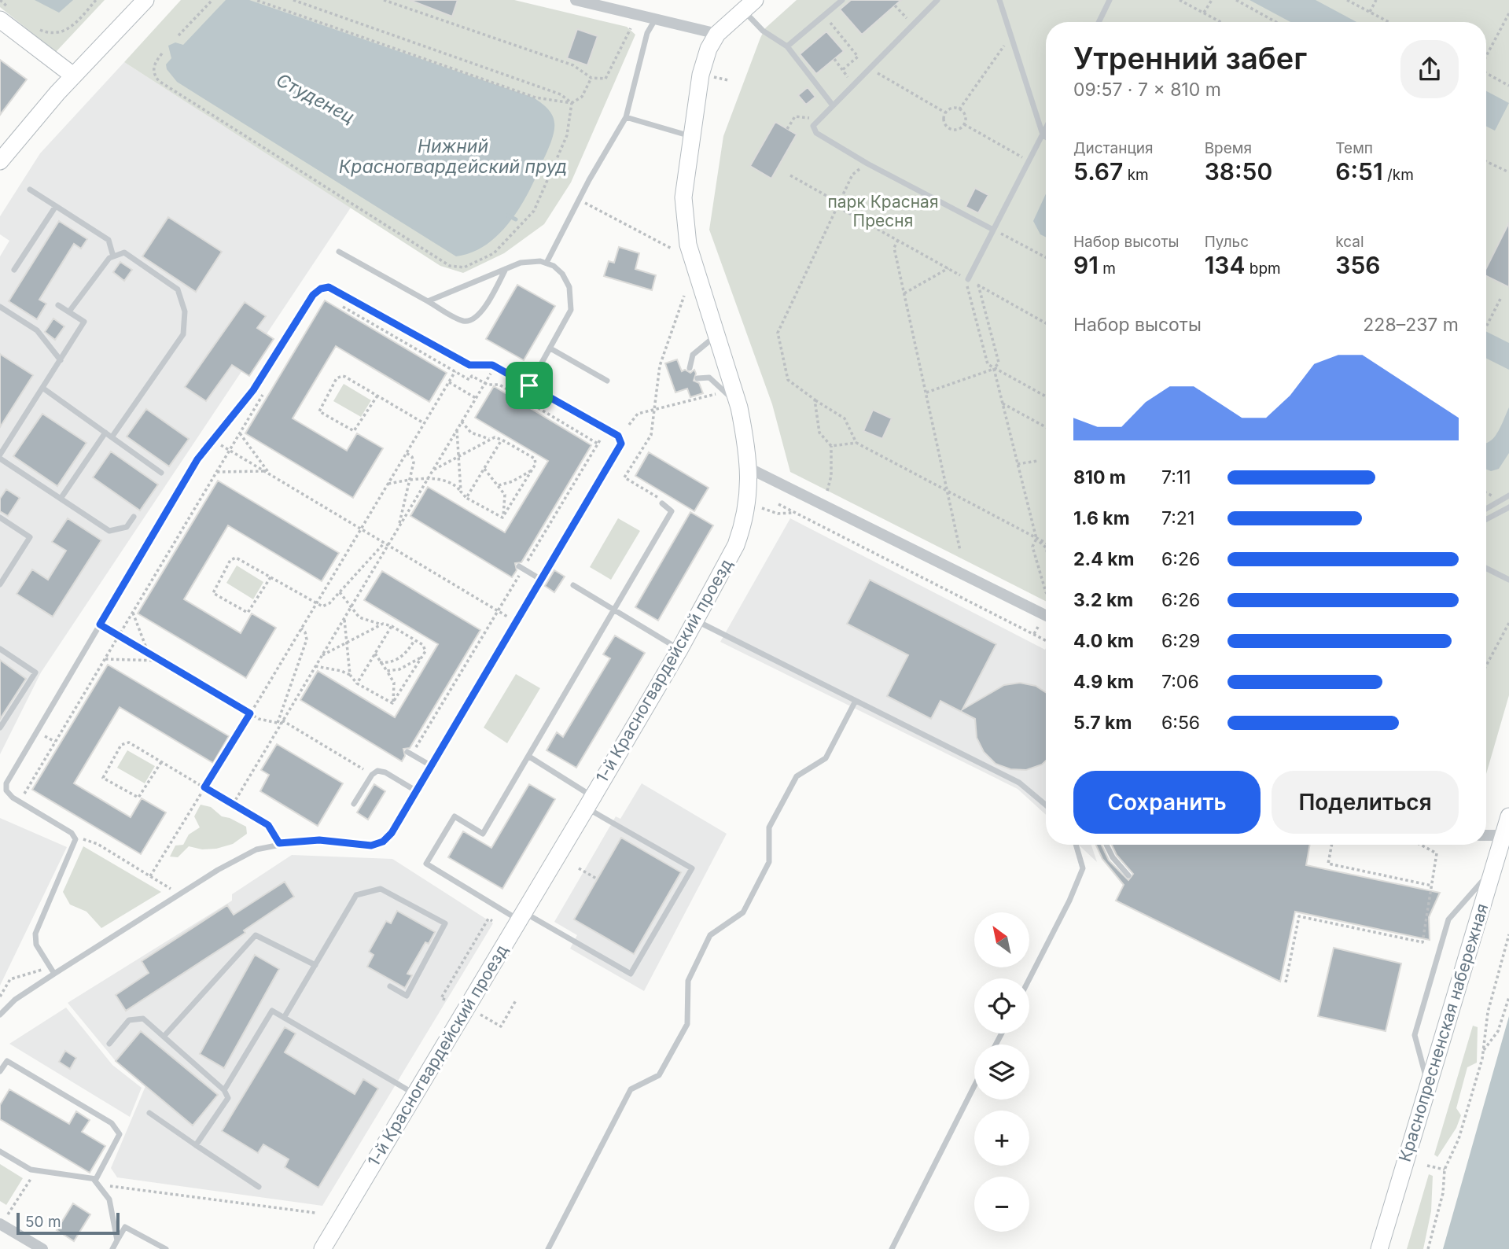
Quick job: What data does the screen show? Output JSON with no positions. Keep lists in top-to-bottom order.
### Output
{
  "streets": {
    "street": ["1-й Красногвардейский проезд", "Краснопресненская набережная"]
  },
  "water": ["Студенец", "Нижний Красногвардейский пруд"],
  "parks": ["парк Красная Пресня"],
  "scale_bar": "50 m",
  "north": "top left",
  "page": {
    "heading": ["Утренний забег", "09:57 · 7 × 810 m"],
    "stats": [
      ["Дистанция", "5.67 km"],
      ["Время", "38:50"],
      ["Темп", "6:51 /km"],
      ["Набор высоты", "91 m"],
      ["Пульс", "134 bpm"],
      ["kcal", "356"]
    ],
    "chart": ["Набор высоты", "228–237 m"],
    "list": [
      {
        "name": "810 m",
        "note": "7:11"
      },
      {
        "name": "1.6 km",
        "note": "7:21"
      },
      {
        "name": "2.4 km",
        "note": "6:26"
      },
      {
        "name": "3.2 km",
        "note": "6:26"
      },
      {
        "name": "4.0 km",
        "note": "6:29"
      },
      {
        "name": "4.9 km",
        "note": "7:06"
      },
      {
        "name": "5.7 km",
        "note": "6:56"
      }
    ],
    "buttons": ["Сохранить", "Поделиться"],
    "map_buttons": ["+", "−"],
    "scale": "50 m"
  }
}
